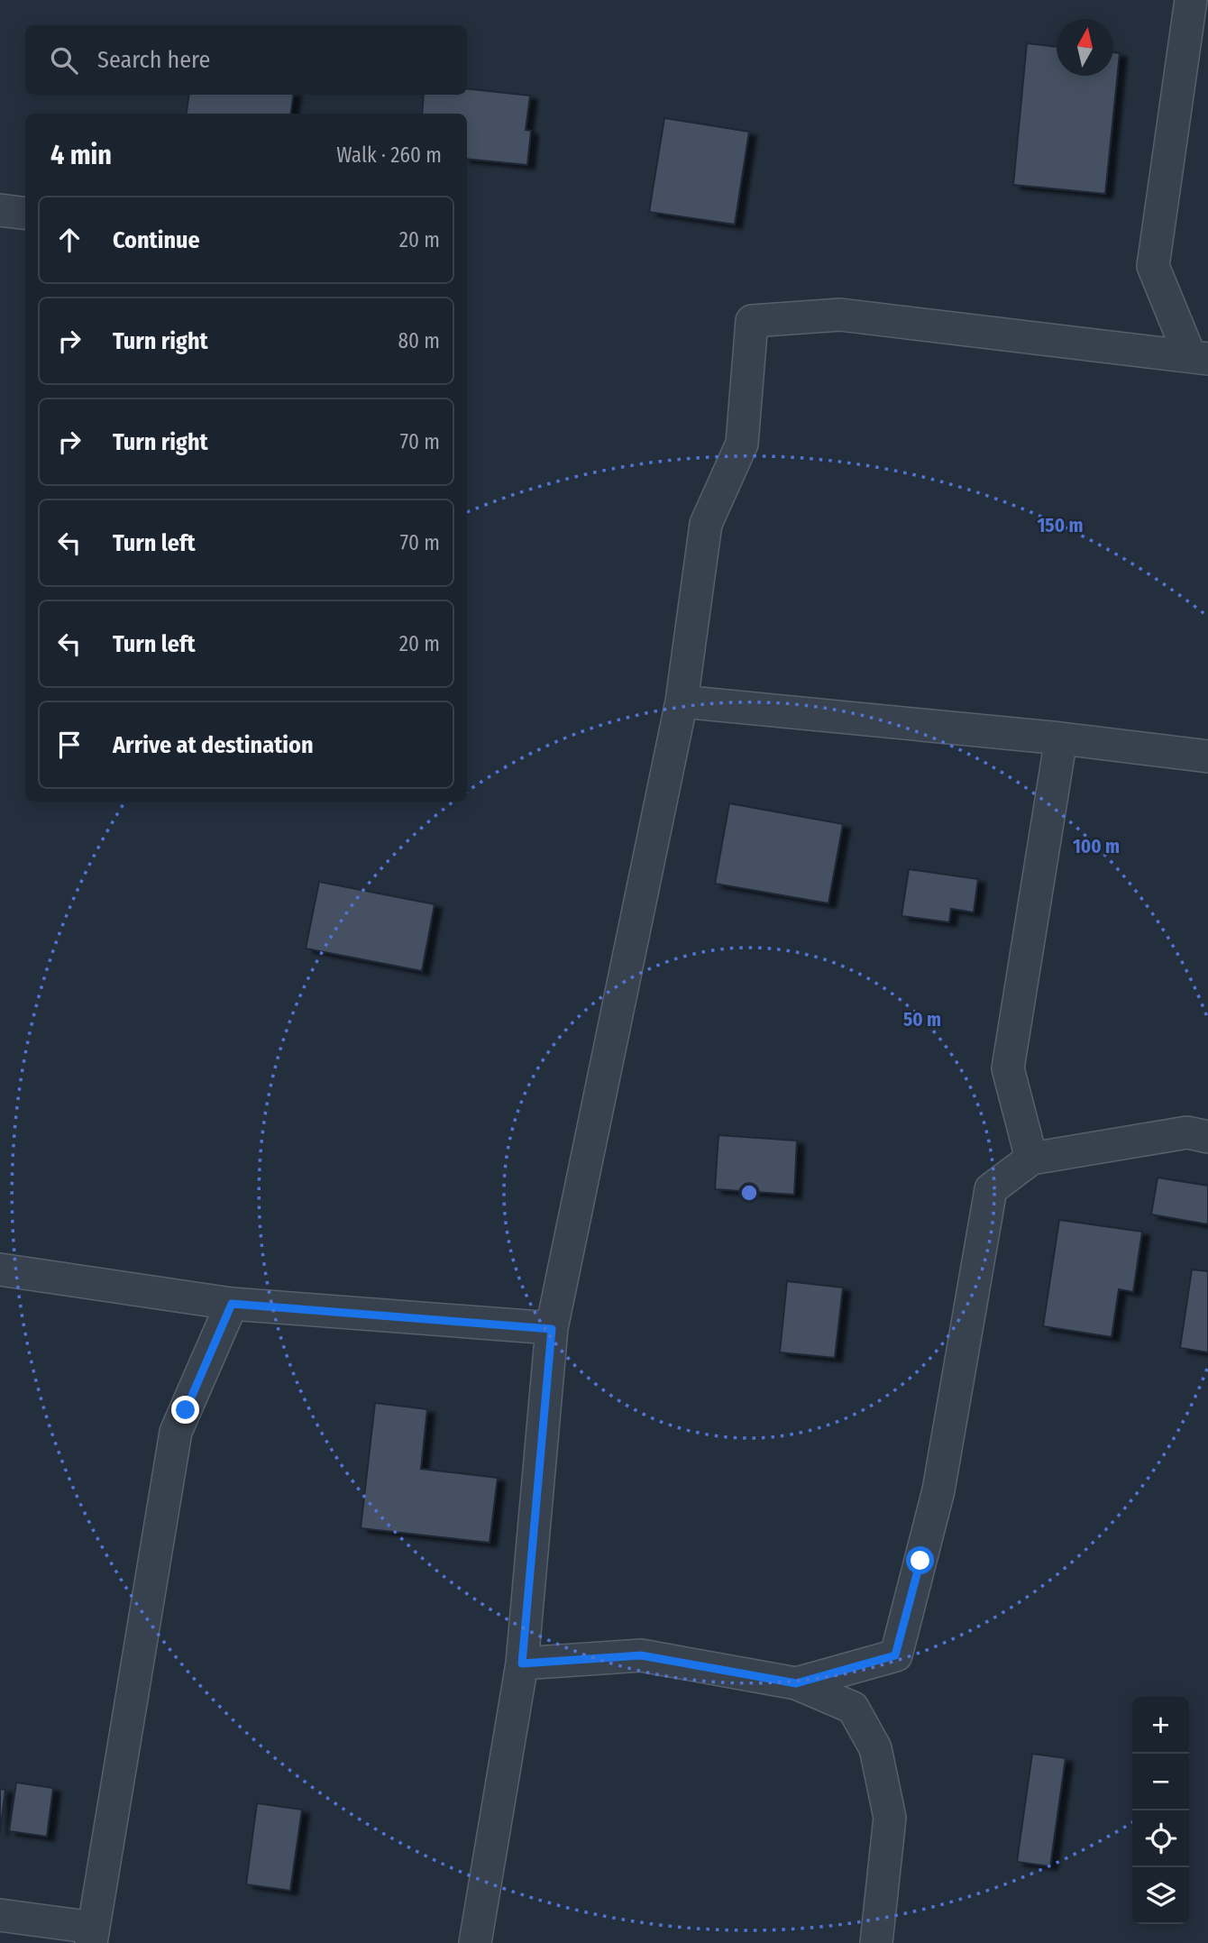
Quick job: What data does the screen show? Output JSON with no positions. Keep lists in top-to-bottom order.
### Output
{
  "north": "top",
  "page": {
    "search": "Search here",
    "heading": ["4 min", "Walk · 260 m"],
    "list": [
      ["Continue", "20 m"],
      ["Turn right", "80 m"],
      ["Turn right", "70 m"],
      ["Turn left", "70 m"],
      ["Turn left", "20 m"],
      "Arrive at destination"
    ],
    "map_buttons": ["+", "−"]
  },
  "rings": ["150 m", "100 m", "50 m"]
}
